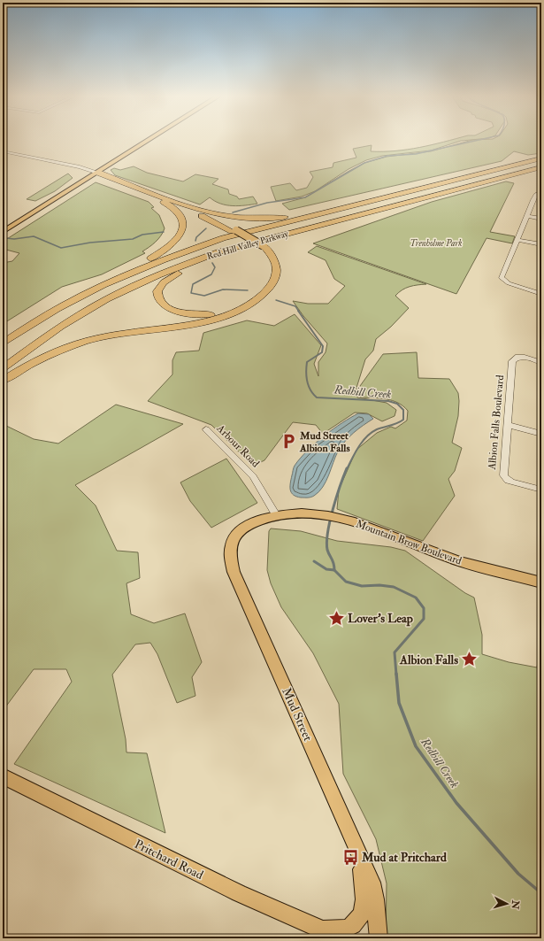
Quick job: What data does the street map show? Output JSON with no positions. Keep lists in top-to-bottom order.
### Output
{
  "streets": {
    "highway": ["Red Hill Valley Parkway"],
    "main road": ["Mountain Brow Boulevard", "Mud Street", "Pritchard Road"],
    "street": ["Albion Falls Boulevard", "Arbour Road"]
  },
  "crossings": [
    ["Arbour Road", "Mountain Brow Boulevard"],
    ["Arbour Road", "Mud Street"],
    ["Mountain Brow Boulevard", "Mud Street"]
  ],
  "water": ["Redhill Creek"],
  "parks": ["Trenholme Park"],
  "places": {
    "parking": ["Mud Street Albion Falls"],
    "place": ["Lover's Leap", "Albion Falls"],
    "bus stop": ["Mud at Pritchard"]
  },
  "north": "right"
}
